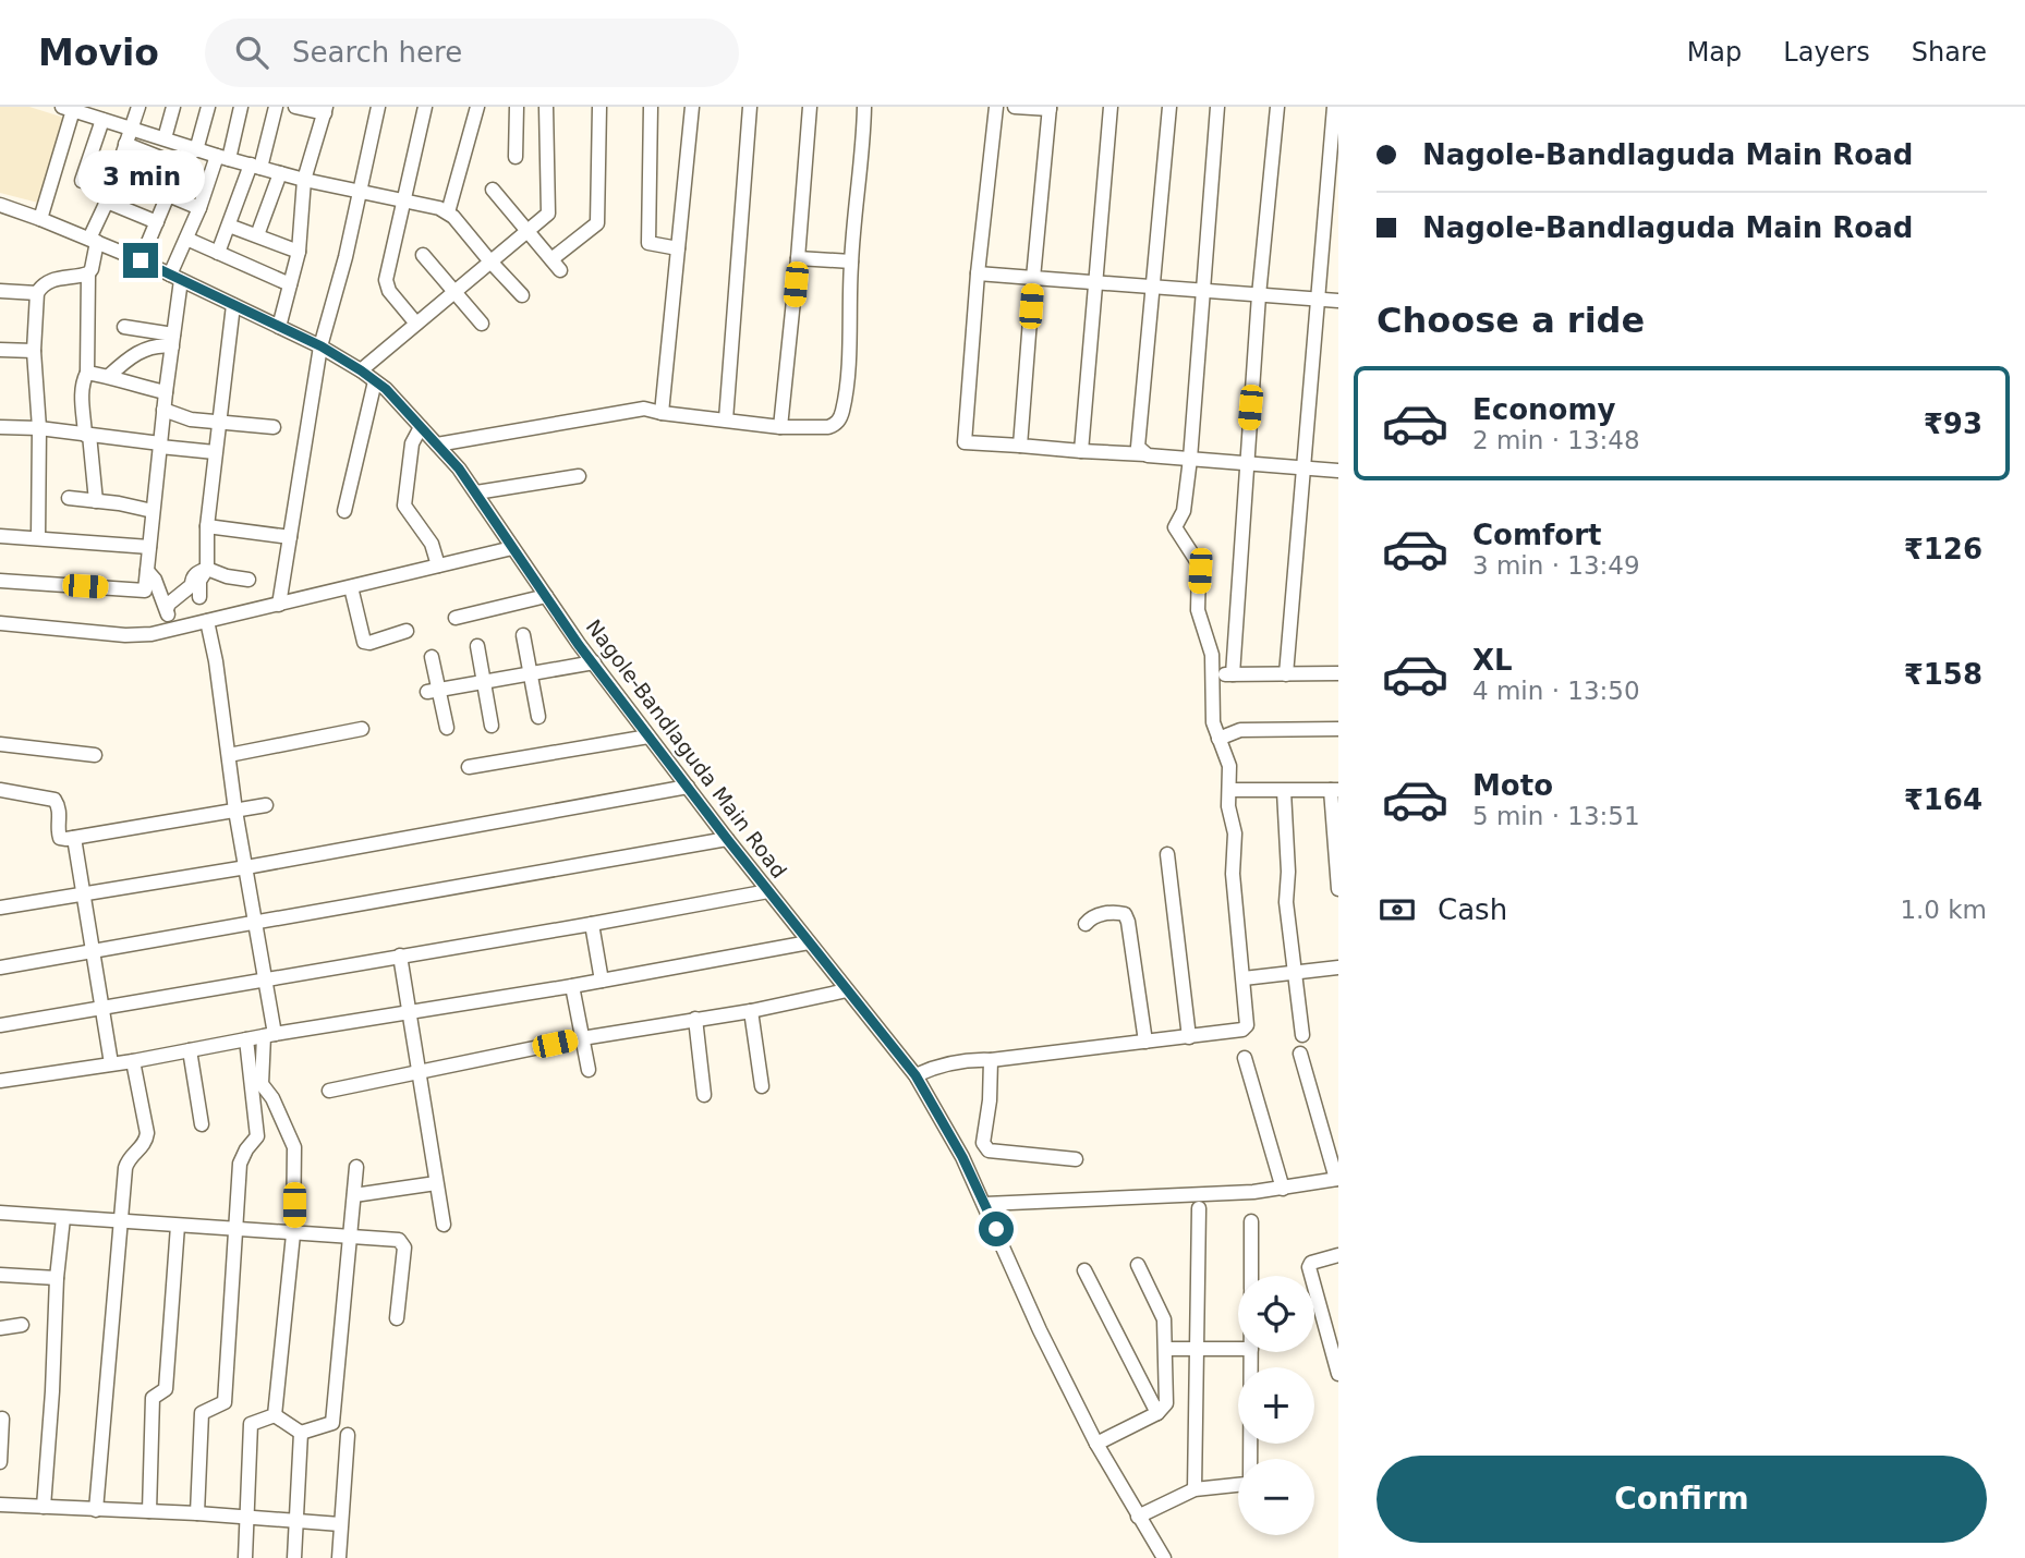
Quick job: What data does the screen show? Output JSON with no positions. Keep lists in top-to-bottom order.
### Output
{
  "streets": {
    "street": ["Nagole-Bandlaguda Main Road"]
  },
  "page": {
    "header": "Movio",
    "search": "Search here",
    "nav": ["Map", "Layers", "Share"],
    "banner": ["Nagole-Bandlaguda Main Road", "Nagole-Bandlaguda Main Road"],
    "bubble": "3 min",
    "heading": "Choose a ride",
    "list": [
      {
        "name": "Economy",
        "note": "2 min · 13:48",
        "value": "₹93"
      },
      {
        "name": "Comfort",
        "note": "3 min · 13:49",
        "value": "₹126"
      },
      {
        "name": "XL",
        "note": "4 min · 13:50",
        "value": "₹158"
      },
      {
        "name": "Moto",
        "note": "5 min · 13:51",
        "value": "₹164"
      }
    ],
    "pay": ["Cash", "1.0 km"],
    "map_buttons": ["+", "−"],
    "buttons": "Confirm"
  }
}
